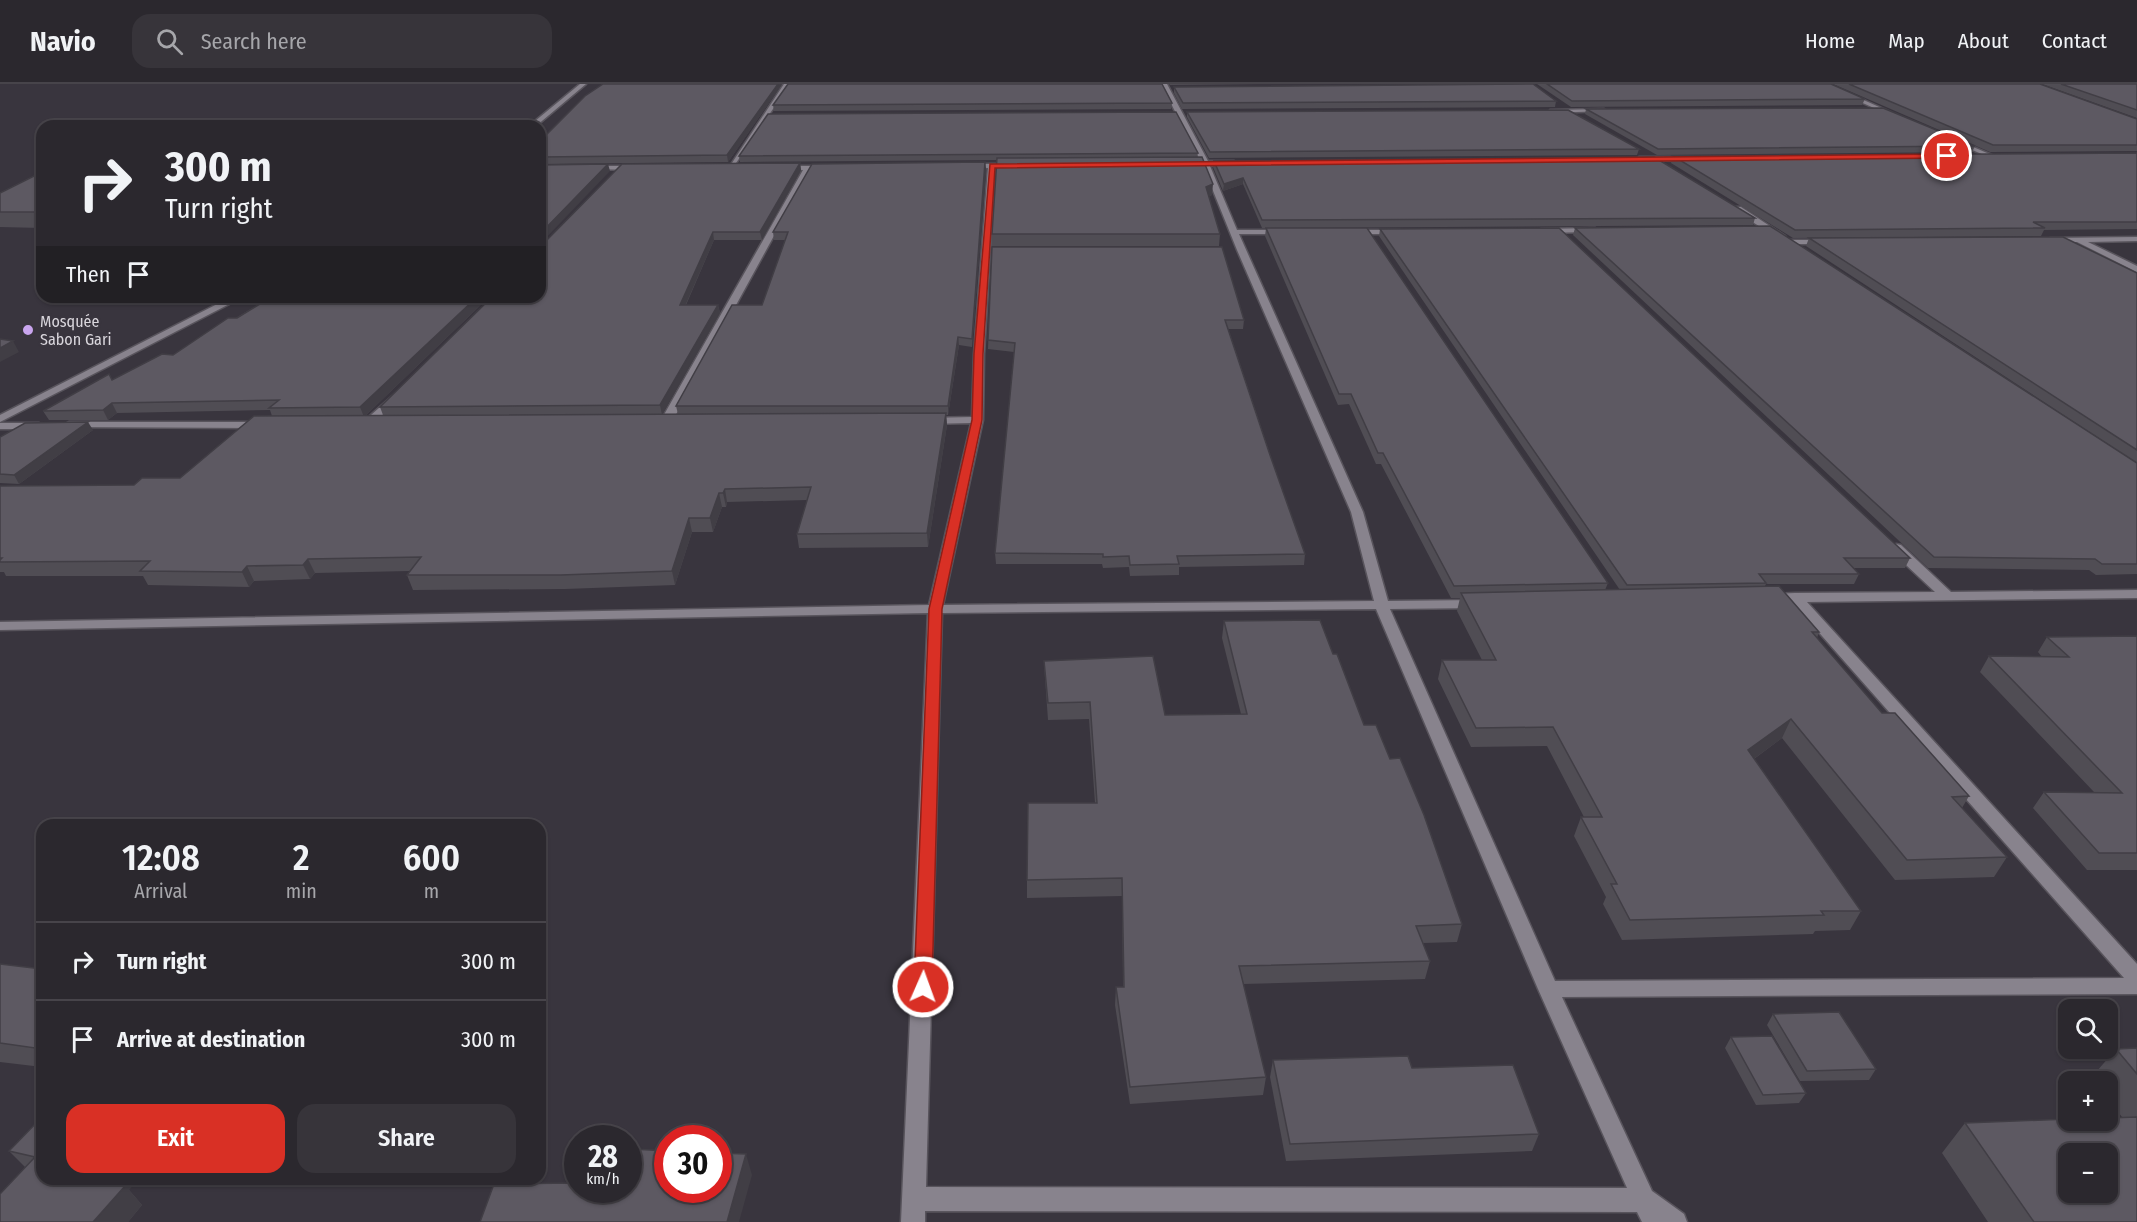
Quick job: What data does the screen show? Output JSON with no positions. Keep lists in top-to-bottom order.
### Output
{
  "places": ["Mosquée Sabon Gari"],
  "page": {
    "header": "Navio",
    "search": "Search here",
    "nav": [
      "Home",
      "Map",
      "About",
      "Contact"
    ],
    "turn": ["300 m", "Turn right"],
    "then": "Then",
    "eta": [
      "12:08",
      "Arrival",
      "2",
      "min",
      "600",
      "m"
    ],
    "list": [
      {
        "name": "Turn right",
        "value": "300 m"
      },
      {
        "name": "Arrive at destination",
        "value": "300 m"
      }
    ],
    "map_buttons": ["+", "−"],
    "buttons": ["Exit", "Share"],
    "speed": "28 km/h",
    "limit": "30"
  }
}
